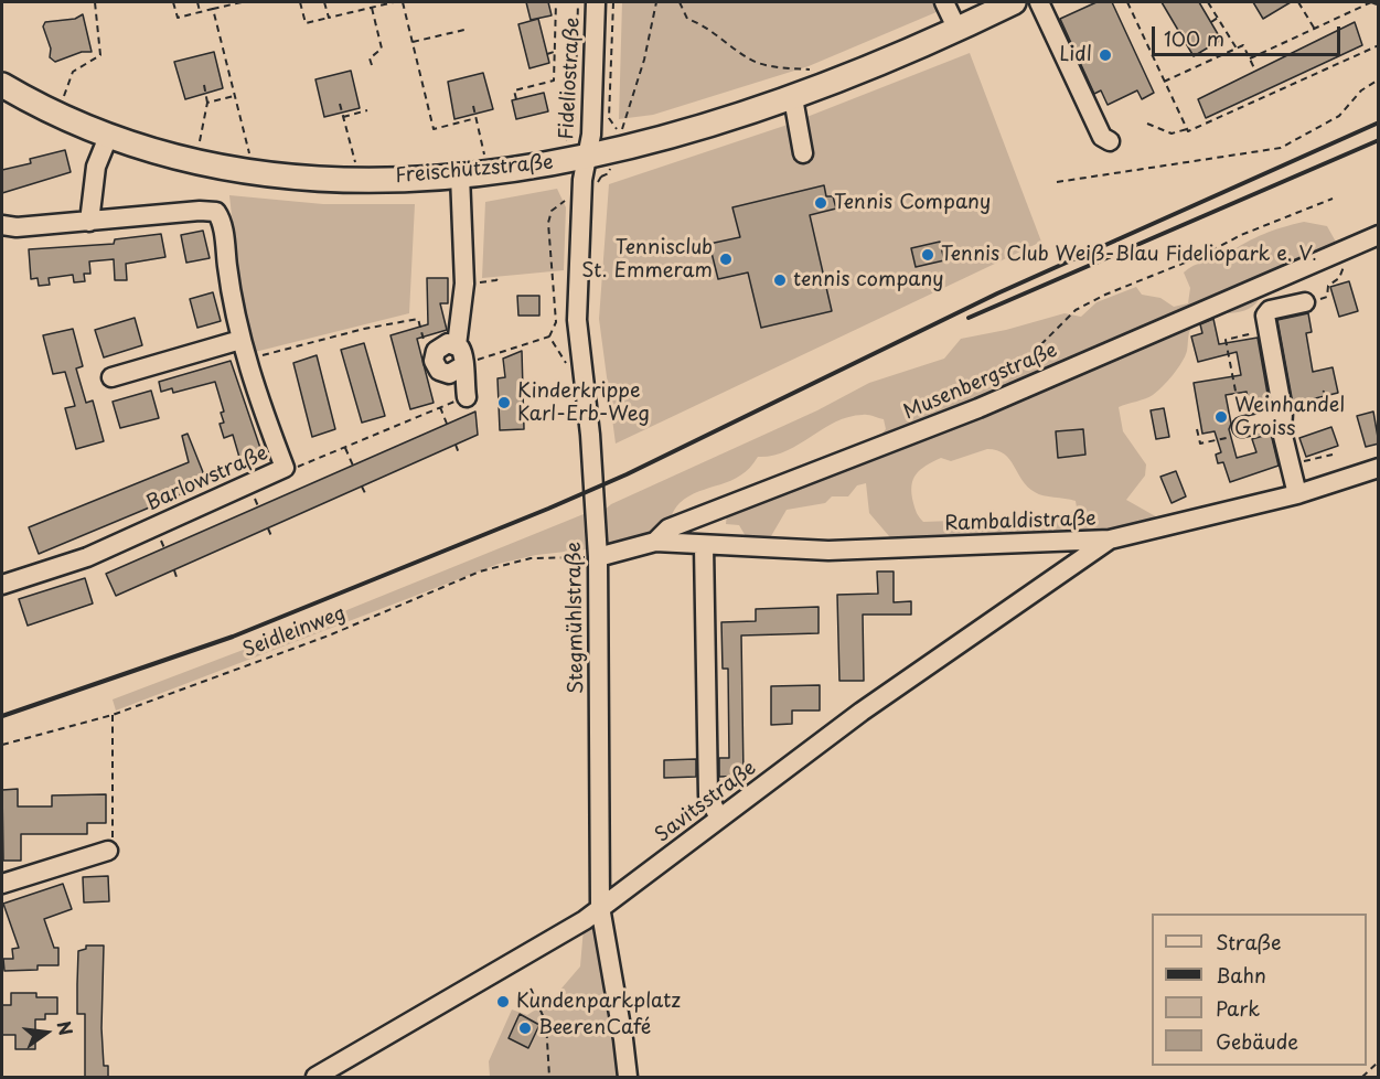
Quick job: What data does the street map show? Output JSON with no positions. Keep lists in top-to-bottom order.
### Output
{
  "streets": {
    "main road": ["Freischützstraße"],
    "street": [
      "Fideliostraße",
      "Musenbergstraße",
      "Barlowstraße",
      "Rambaldistraße",
      "Stegmühlstraße",
      "Savitsstraße"
    ],
    "path": ["Seidleinweg"]
  },
  "crossings": [
    ["Fideliostraße", "Freischützstraße"],
    ["Fideliostraße", "Stegmühlstraße"],
    ["Freischützstraße", "Stegmühlstraße"],
    ["Musenbergstraße", "Rambaldistraße"],
    ["Musenbergstraße", "Stegmühlstraße"],
    ["Musenbergstraße", "Seidleinweg"],
    ["Rambaldistraße", "Savitsstraße"],
    ["Stegmühlstraße", "Seidleinweg"],
    ["Stegmühlstraße", "Savitsstraße"]
  ],
  "places": [
    "Lidl",
    "Tennis Company",
    "Tennis Club Weiß-Blau Fideliopark e. V.",
    "Tennisclub St. Emmeram",
    "tennis company",
    "Kinderkrippe Karl-Erb-Weg",
    "Weinhandel Groiss",
    "Kundenparkplatz",
    "BeerenCafé"
  ],
  "legend": [
    "Straße",
    "Bahn",
    "Park",
    "Gebäude"
  ],
  "scale_bar": "100 m",
  "north": "right"
}
